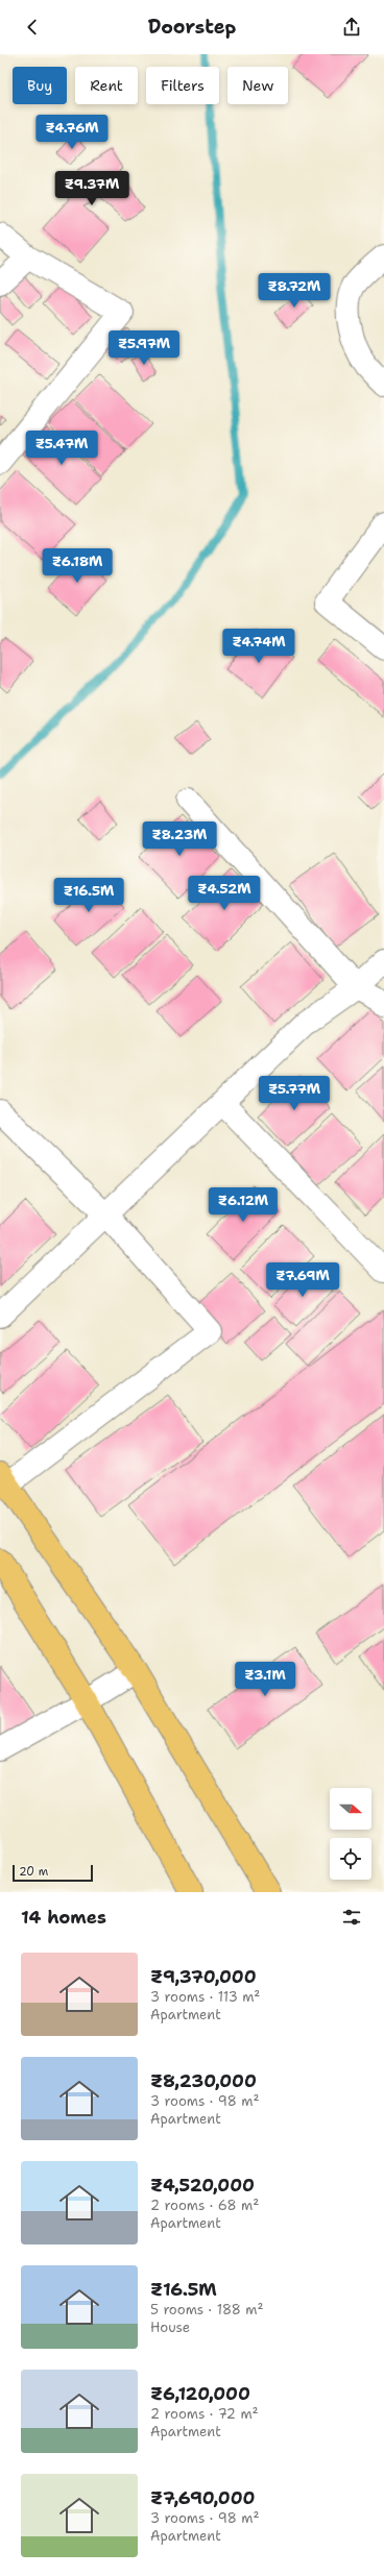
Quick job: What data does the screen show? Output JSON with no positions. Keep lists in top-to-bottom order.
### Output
{
  "scale_bar": "20 m",
  "north": "right",
  "page": {
    "header": "Doorstep",
    "chip": [
      "Buy",
      "Rent",
      "Filters",
      "New"
    ],
    "price": [
      "₹4.76M",
      "₹9.37M",
      "₹8.72M",
      "₹5.97M",
      "₹5.47M",
      "₹6.18M",
      "₹4.74M",
      "₹8.23M",
      "₹4.52M",
      "₹16.5M",
      "₹5.77M",
      "₹6.12M",
      "₹7.69M",
      "₹3.1M"
    ],
    "scale": "20 m",
    "heading": "14 homes",
    "list": [
      {
        "name": "₹9,370,000",
        "note": "3 rooms · 113 m² · Apartment"
      },
      {
        "name": "₹8,230,000",
        "note": "3 rooms · 98 m² · Apartment"
      },
      {
        "name": "₹4,520,000",
        "note": "2 rooms · 68 m² · Apartment"
      },
      {
        "name": "₹16.5M",
        "note": "5 rooms · 188 m² · House"
      },
      {
        "name": "₹6,120,000",
        "note": "2 rooms · 72 m² · Apartment"
      },
      {
        "name": "₹7,690,000",
        "note": "3 rooms · 98 m² · Apartment"
      }
    ]
  }
}
